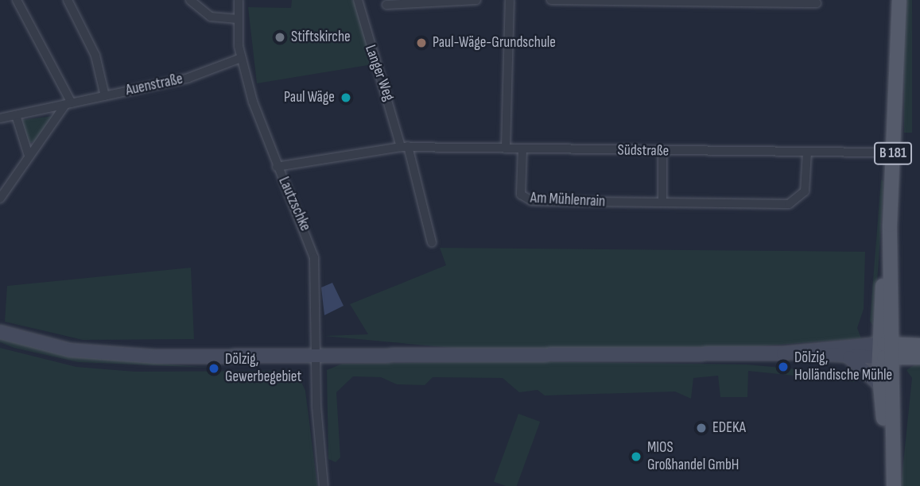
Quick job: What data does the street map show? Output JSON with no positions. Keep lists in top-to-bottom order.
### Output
{
  "streets": {
    "main road": ["B 181"],
    "street": [
      "Langer Weg",
      "Auenstraße",
      "Südstraße",
      "Am Mühlenrain",
      "Lautzschke"
    ]
  },
  "crossings": [
    ["Langer Weg", "Südstraße"],
    ["Auenstraße", "Lautzschke"],
    ["Südstraße", "Am Mühlenrain"],
    ["Südstraße", "Lautzschke"]
  ],
  "places": [
    "Stiftskirche",
    "Paul-Wäge-Grundschule",
    "Paul Wäge",
    "Dölzig, Holländische Mühle",
    "Dölzig, Gewerbegebiet",
    "EDEKA",
    "MIOS Großhandel GmbH"
  ]
}
